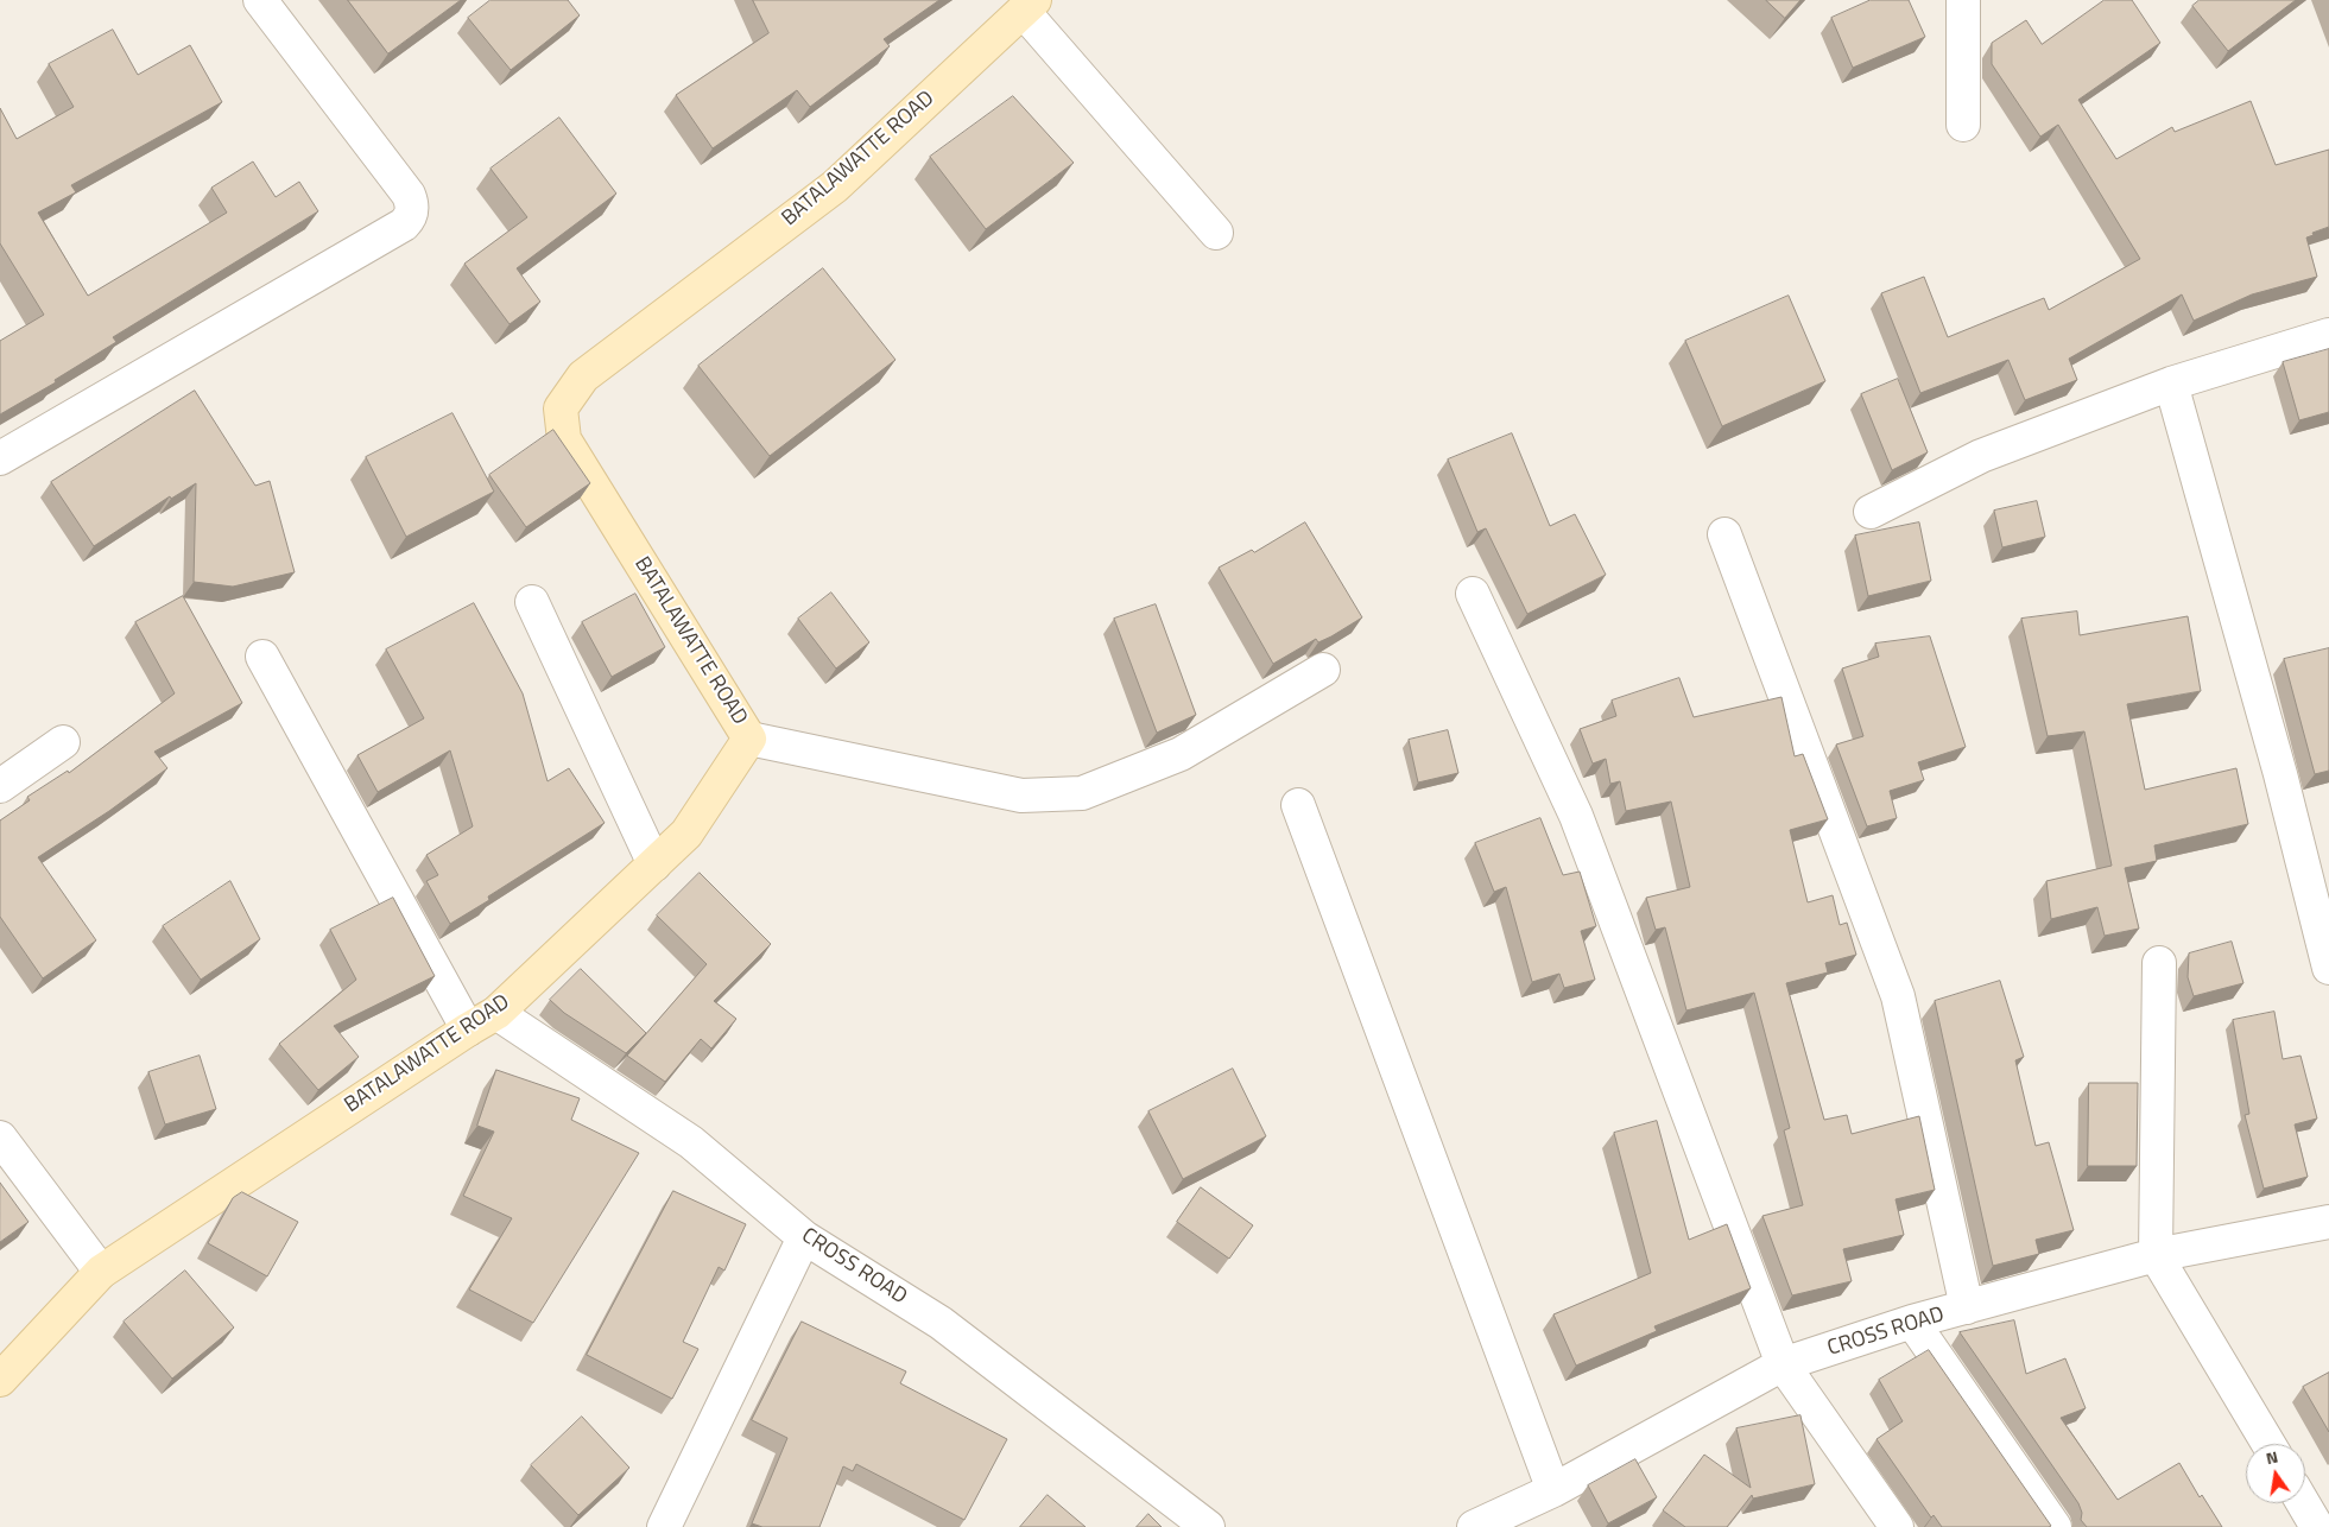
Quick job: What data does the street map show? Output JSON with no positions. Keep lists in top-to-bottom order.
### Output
{
  "streets": {
    "street": ["BATALAWATTE ROAD", "CROSS ROAD"]
  },
  "crossings": [
    ["BATALAWATTE ROAD", "CROSS ROAD"]
  ],
  "north": "top"
}
